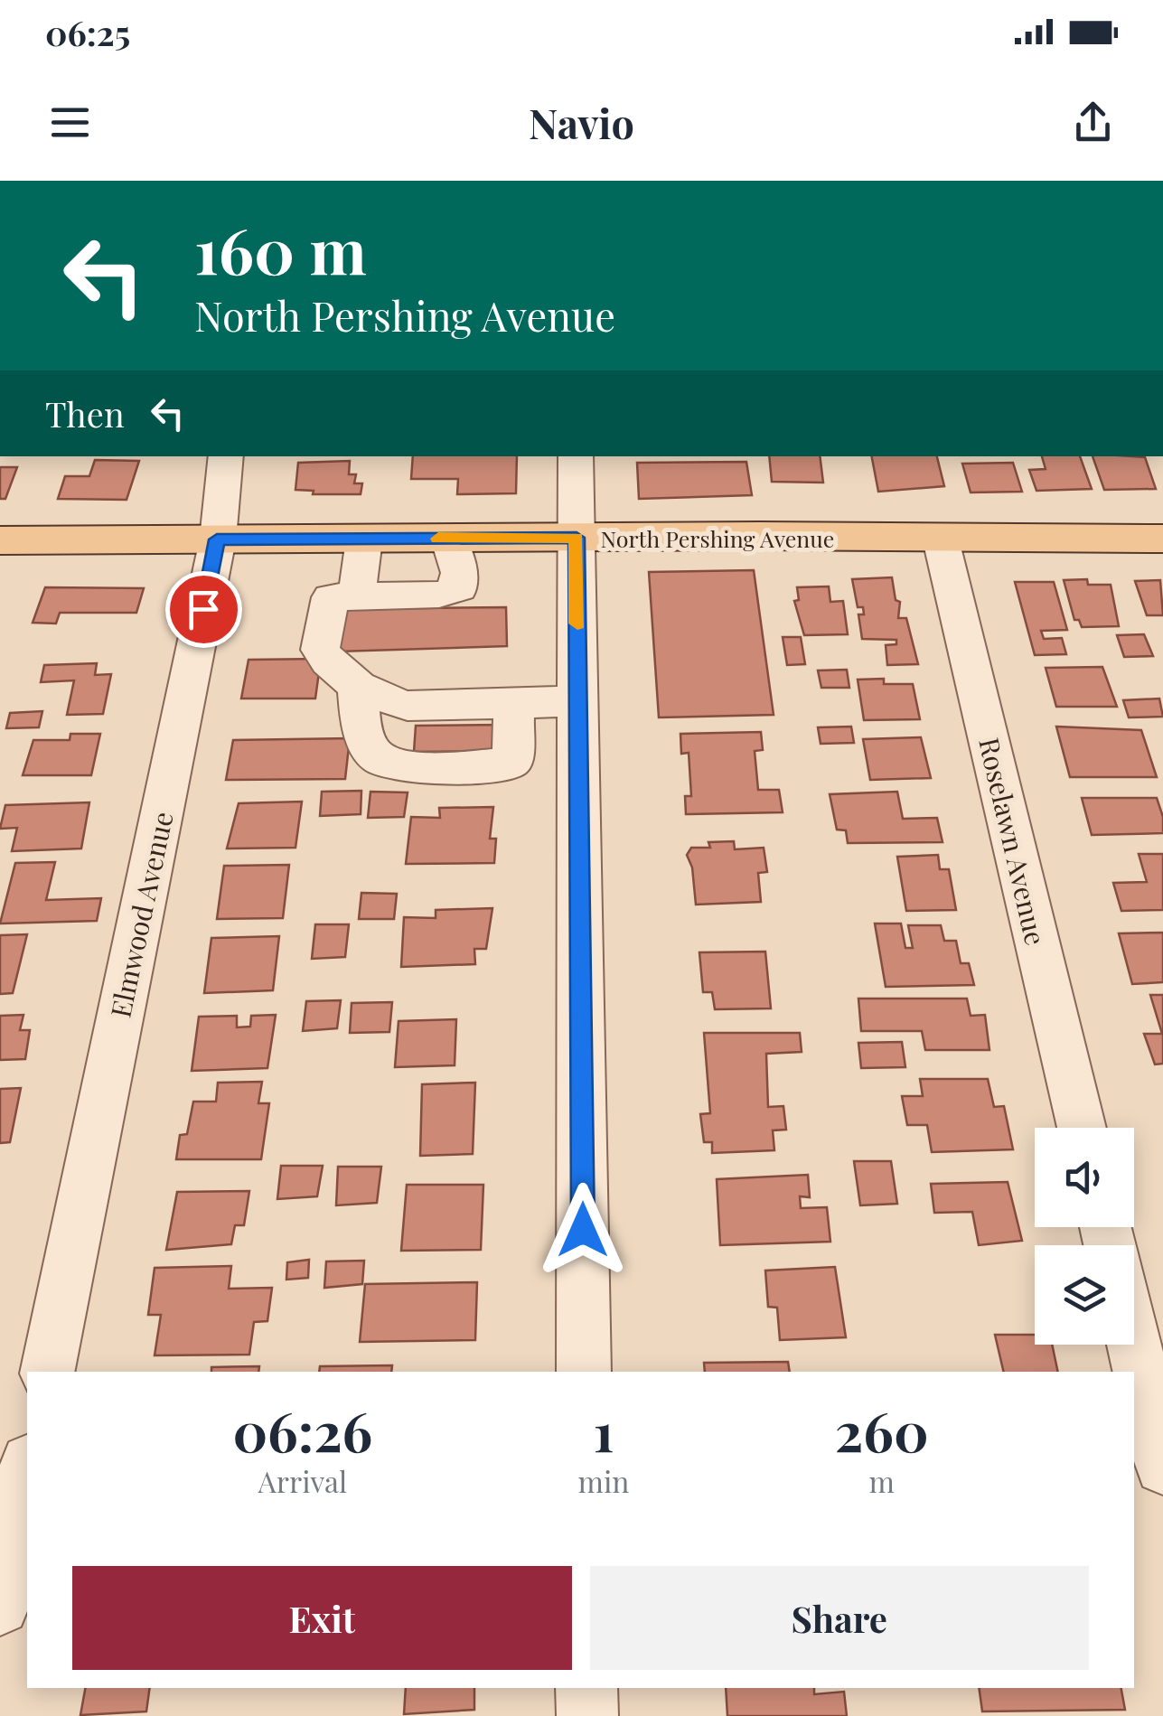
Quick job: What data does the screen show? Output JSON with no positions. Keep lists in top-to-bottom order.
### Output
{
  "streets": {
    "main road": ["North Pershing Avenue"],
    "street": ["Roselawn Avenue", "Elmwood Avenue"]
  },
  "crossings": [
    ["North Pershing Avenue", "Roselawn Avenue"],
    ["North Pershing Avenue", "Elmwood Avenue"]
  ],
  "page": {
    "status": "06:25",
    "header": "Navio",
    "turn": ["160 m", "North Pershing Avenue"],
    "then": "Then",
    "eta": [
      "06:26",
      "Arrival",
      "1",
      "min",
      "260",
      "m"
    ],
    "buttons": ["Exit", "Share"]
  }
}
